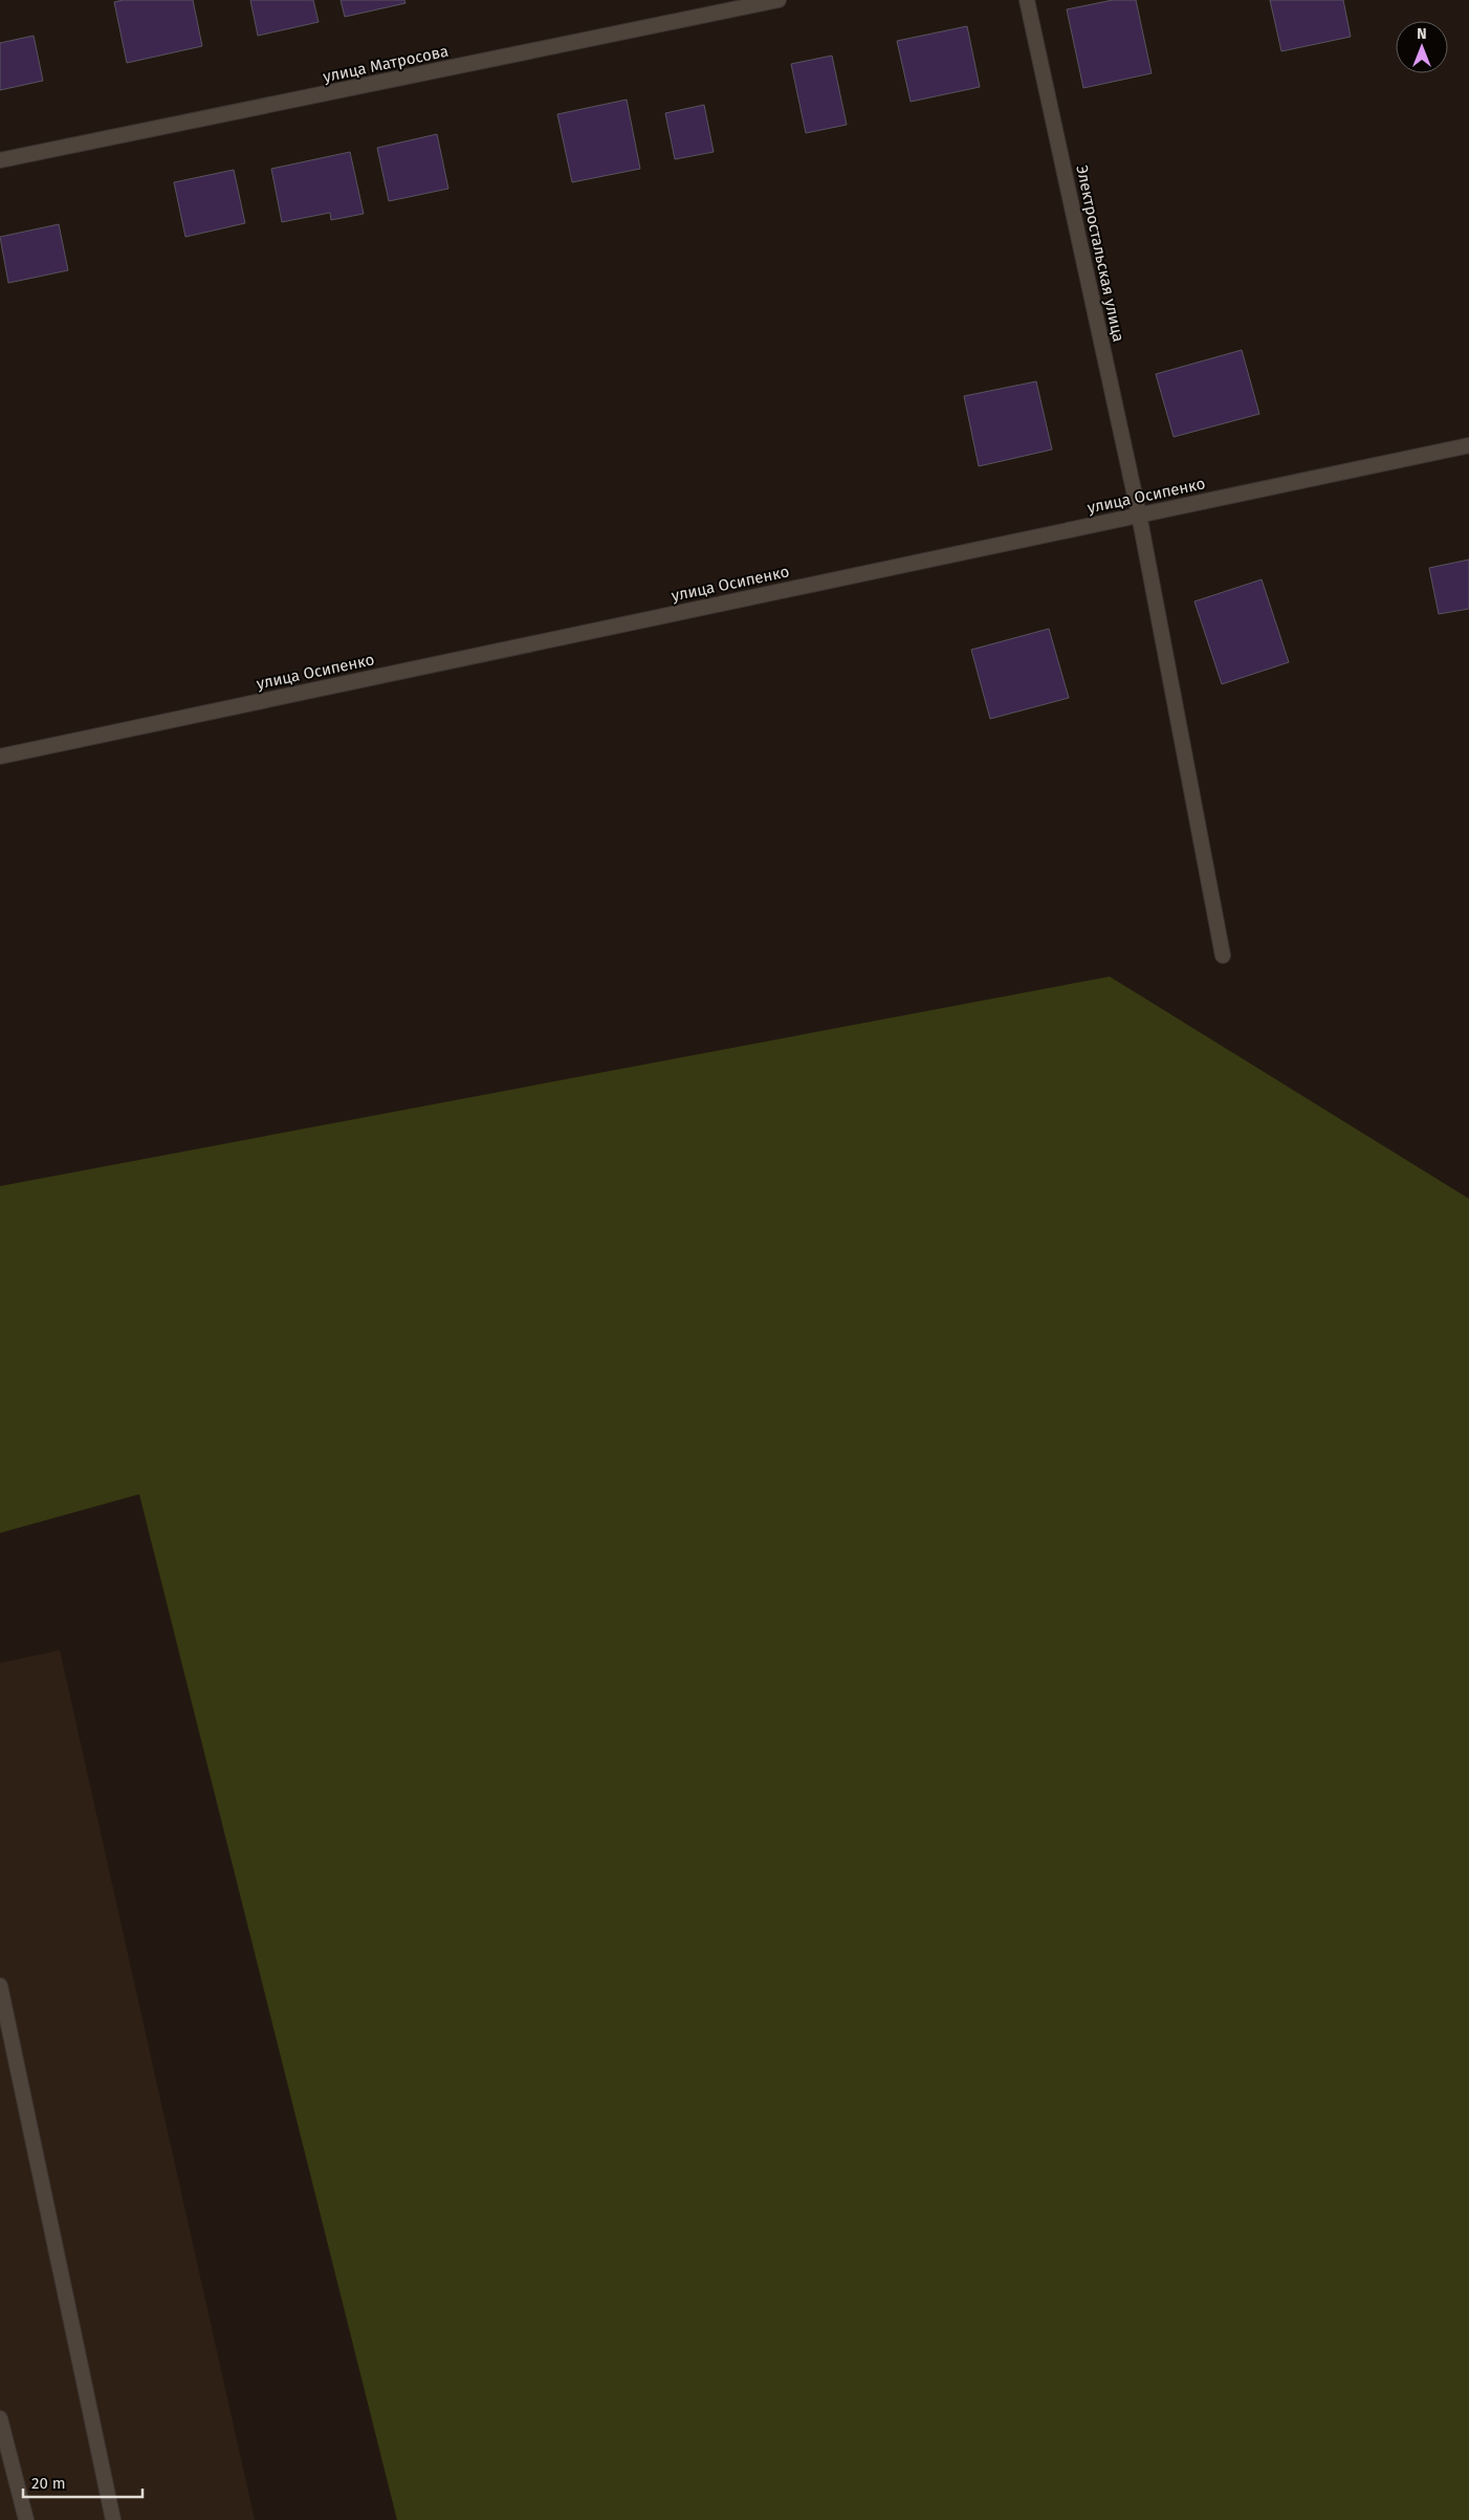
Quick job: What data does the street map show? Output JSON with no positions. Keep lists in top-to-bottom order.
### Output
{
  "streets": {
    "street": ["улица Матросова", "Электростальская улица", "улица Осипенко"]
  },
  "crossings": [
    ["Электростальская улица", "улица Осипенко"]
  ],
  "scale_bar": "20 m",
  "north": "top"
}
